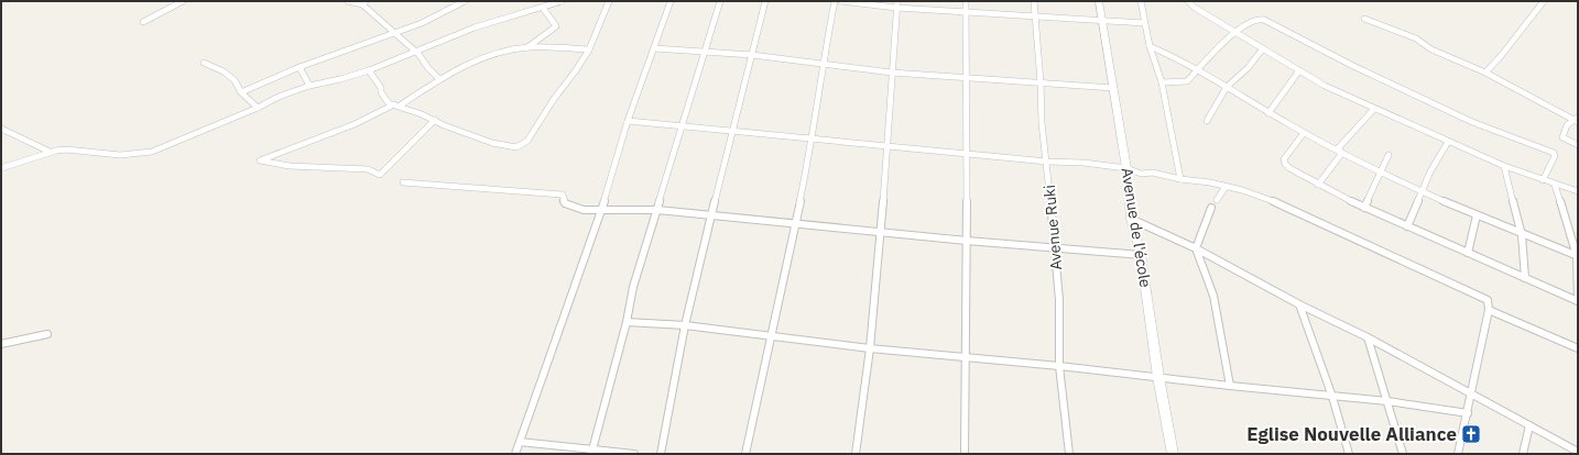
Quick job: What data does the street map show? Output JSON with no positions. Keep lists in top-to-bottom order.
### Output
{
  "streets": {
    "street": ["Avenue Ruki", "Avenue de l'école"]
  },
  "places": {
    "church": ["Eglise Nouvelle Alliance"]
  }
}
